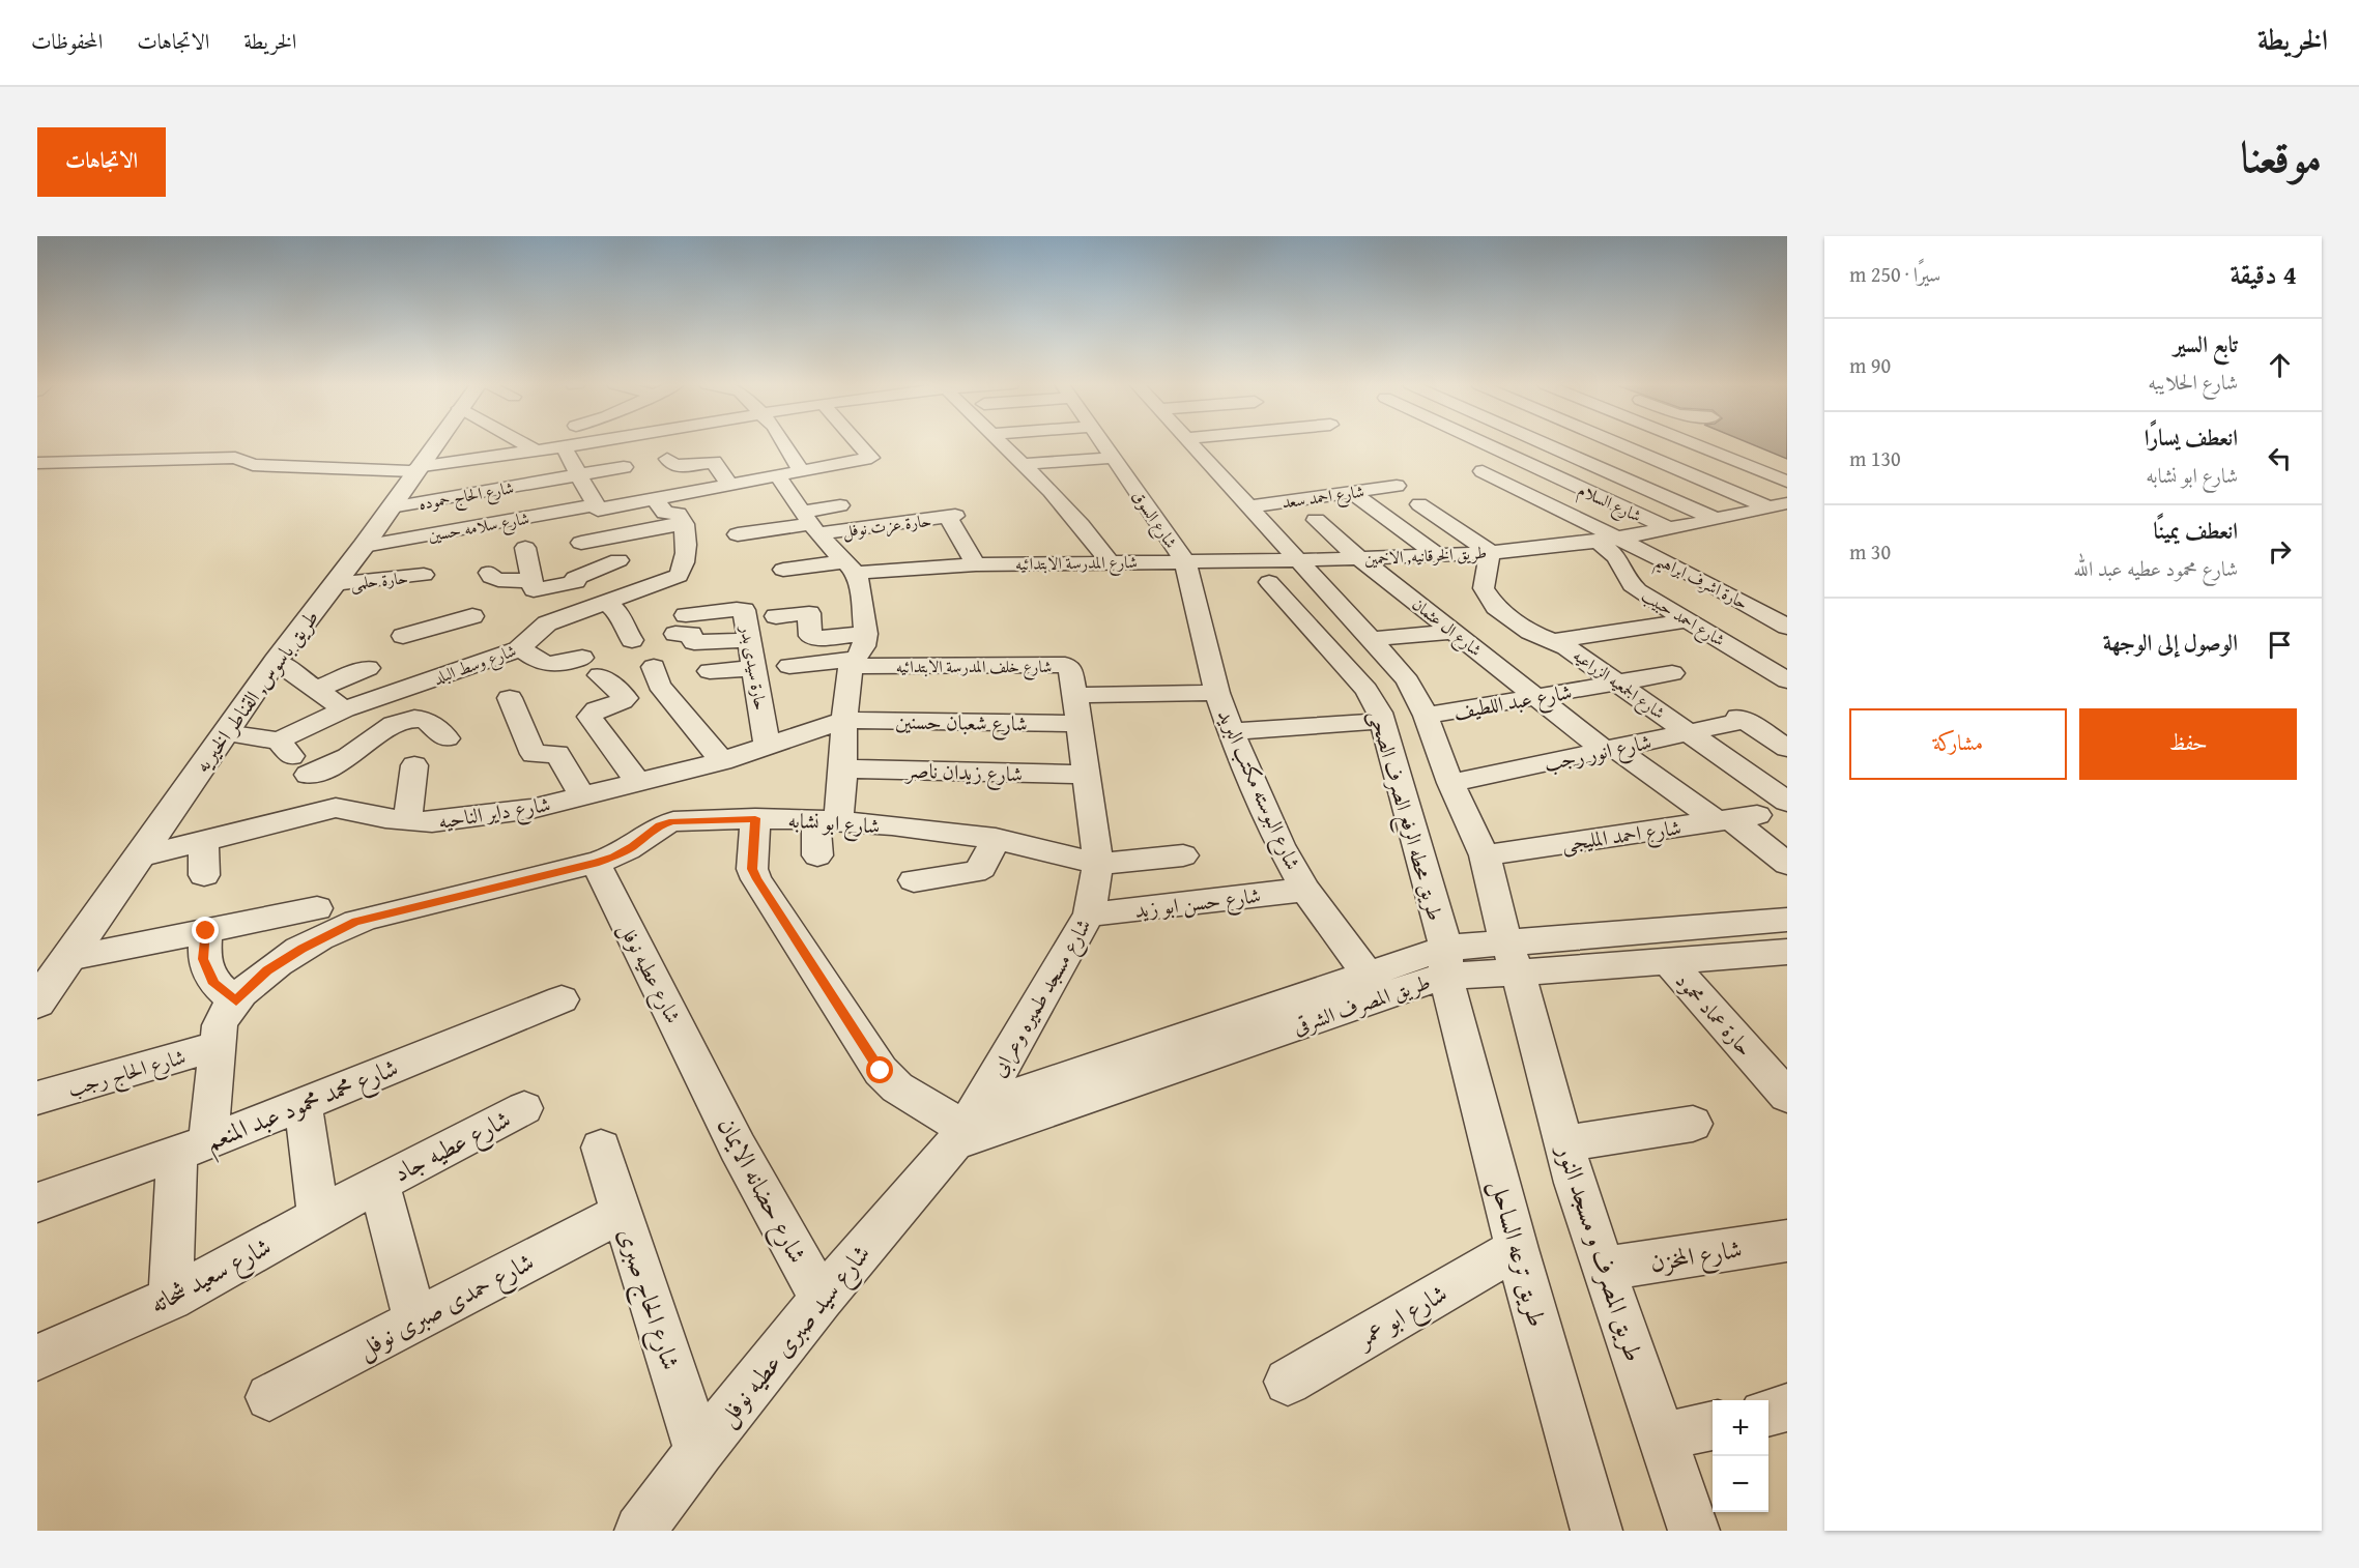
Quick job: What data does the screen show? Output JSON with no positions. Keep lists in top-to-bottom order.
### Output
{
  "streets": {
    "street": [
      "شارع الحاج حموده",
      "شارع احمد سعد",
      "شارع السلام",
      "شارع السوق",
      "حارة عزت نوفل",
      "شارع سلامه حسين",
      "طريق الخرقانيه, الاخمين",
      "شارع المدرسة الابتدائيه",
      "حارة حلمى",
      "حارة اشرف ابراهيم",
      "شارع احمد حبيب",
      "شارع ال عثمان",
      "شارع وسط البلد",
      "شارع خلف المدرسة الابتدائيه",
      "حارة سيدى بدر",
      "شارع الجمعيه الزراعيه",
      "طريق باسوس, القناطر الخيريه",
      "شارع عبد اللطيف",
      "شارع شعبان حسنين",
      "شارع انور رجب",
      "شارع زيدان ناصر",
      "شارع البوسته مكتب البريد",
      "شارع داير الناحيه",
      "طريق محطه الرفع الصرف الصحى",
      "شارع ابو نشابه",
      "شارع احمد المليجى",
      "شارع حسن ابو زيد",
      "شارع عطيه نوفل",
      "شارع مسجد طميره وعرابى",
      "طريق المصرف الشرقى",
      "حارة عماد محمود",
      "شارع الحاج رجب",
      "شارع محمد محمود عبد المنعم",
      "شارع عطيه جاد",
      "شارع حضانه الايمان",
      "طريق ترعه الساحل",
      "طريق المصرف و مسجد النور",
      "شارع المخزن",
      "شارع سعيد شحاته",
      "شارع الحاج صبرى",
      "شارع حمدى صبرى نوفل",
      "شارع ابو عمر",
      "شارع سيد صبرى عطيه نوفل"
    ]
  },
  "crossings": [
    ["شارع الحاج حموده", "طريق باسوس, القناطر الخيريه"],
    ["شارع السلام", "طريق الخرقانيه, الاخمين"],
    ["شارع السوق", "شارع المدرسة الابتدائيه"],
    ["شارع السوق", "شارع البوسته مكتب البريد"],
    ["حارة عزت نوفل", "شارع المدرسة الابتدائيه"],
    ["شارع سلامه حسين", "طريق باسوس, القناطر الخيريه"],
    ["طريق الخرقانيه, الاخمين", "شارع المدرسة الابتدائيه"],
    ["طريق الخرقانيه, الاخمين", "حارة اشرف ابراهيم"],
    ["طريق الخرقانيه, الاخمين", "شارع احمد حبيب"],
    ["طريق الخرقانيه, الاخمين", "شارع ال عثمان"],
    ["طريق الخرقانيه, الاخمين", "طريق محطه الرفع الصرف الصحى"],
    ["شارع المدرسة الابتدائيه", "شارع البوسته مكتب البريد"],
    ["شارع المدرسة الابتدائيه", "طريق محطه الرفع الصرف الصحى"],
    ["حارة حلمى", "طريق باسوس, القناطر الخيريه"],
    ["حارة اشرف ابراهيم", "شارع احمد حبيب"],
    ["شارع ال عثمان", "شارع عبد اللطيف"],
    ["شارع ال عثمان", "شارع انور رجب"],
    ["شارع ال عثمان", "شارع احمد المليجى"],
    ["شارع خلف المدرسة الابتدائيه", "شارع شعبان حسنين"],
    ["شارع خلف المدرسة الابتدائيه", "شارع مسجد طميره وعرابى"],
    ["حارة سيدى بدر", "شارع داير الناحيه"],
    ["شارع الجمعيه الزراعيه", "شارع عبد اللطيف"],
    ["شارع الجمعيه الزراعيه", "شارع انور رجب"],
    ["طريق باسوس, القناطر الخيريه", "شارع داير الناحيه"],
    ["شارع عبد اللطيف", "طريق محطه الرفع الصرف الصحى"],
    ["شارع شعبان حسنين", "شارع البوسته مكتب البريد"],
    ["شارع شعبان حسنين", "شارع داير الناحيه"],
    ["شارع شعبان حسنين", "شارع مسجد طميره وعرابى"],
    ["شارع انور رجب", "طريق محطه الرفع الصرف الصحى"],
    ["شارع زيدان ناصر", "شارع مسجد طميره وعرابى"],
    ["شارع البوسته مكتب البريد", "شارع حسن ابو زيد"],
    ["شارع البوسته مكتب البريد", "طريق المصرف الشرقى"],
    ["طريق محطه الرفع الصرف الصحى", "شارع احمد المليجى"],
    ["طريق محطه الرفع الصرف الصحى", "طريق المصرف الشرقى"],
    ["طريق محطه الرفع الصرف الصحى", "طريق ترعه الساحل"],
    ["طريق محطه الرفع الصرف الصحى", "طريق المصرف و مسجد النور"],
    ["شارع ابو نشابه", "شارع عطيه نوفل"],
    ["شارع ابو نشابه", "شارع مسجد طميره وعرابى"],
    ["شارع ابو نشابه", "شارع الحاج رجب"],
    ["شارع ابو نشابه", "شارع محمد محمود عبد المنعم"],
    ["شارع ابو نشابه", "شارع سعيد شحاته"],
    ["شارع حسن ابو زيد", "شارع مسجد طميره وعرابى"],
    ["شارع عطيه نوفل", "شارع حضانه الايمان"],
    ["شارع مسجد طميره وعرابى", "طريق المصرف الشرقى"],
    ["شارع مسجد طميره وعرابى", "شارع سيد صبرى عطيه نوفل"],
    ["طريق المصرف الشرقى", "حارة عماد محمود"],
    ["طريق المصرف الشرقى", "طريق ترعه الساحل"],
    ["طريق المصرف الشرقى", "طريق المصرف و مسجد النور"],
    ["طريق المصرف الشرقى", "شارع سيد صبرى عطيه نوفل"],
    ["شارع عطيه جاد", "شارع سعيد شحاته"],
    ["شارع حضانه الايمان", "شارع سيد صبرى عطيه نوفل"],
    ["طريق ترعه الساحل", "شارع ابو عمر"],
    ["طريق المصرف و مسجد النور", "شارع المخزن"],
    ["شارع الحاج صبرى", "شارع حمدى صبرى نوفل"],
    ["شارع الحاج صبرى", "شارع سيد صبرى عطيه نوفل"]
  ],
  "page": {
    "header": "الخريطة",
    "nav": ["الخريطة", "الاتجاهات", "المحفوظات"],
    "title": "موقعنا",
    "buttons": [
      "الاتجاهات",
      ["حفظ", "مشاركة"]
    ],
    "heading": ["4 دقيقة", "سيرًا · 250 m"],
    "list": [
      ["تابع السير", "شارع الحلايبه", "90 m"],
      ["انعطف يسارًا", "شارع ابو نشابه", "130 m"],
      ["انعطف يمينًا", "شارع محمود عطيه عبد الله", "30 m"],
      "الوصول إلى الوجهة"
    ],
    "map_buttons": ["+", "−"]
  }
}
